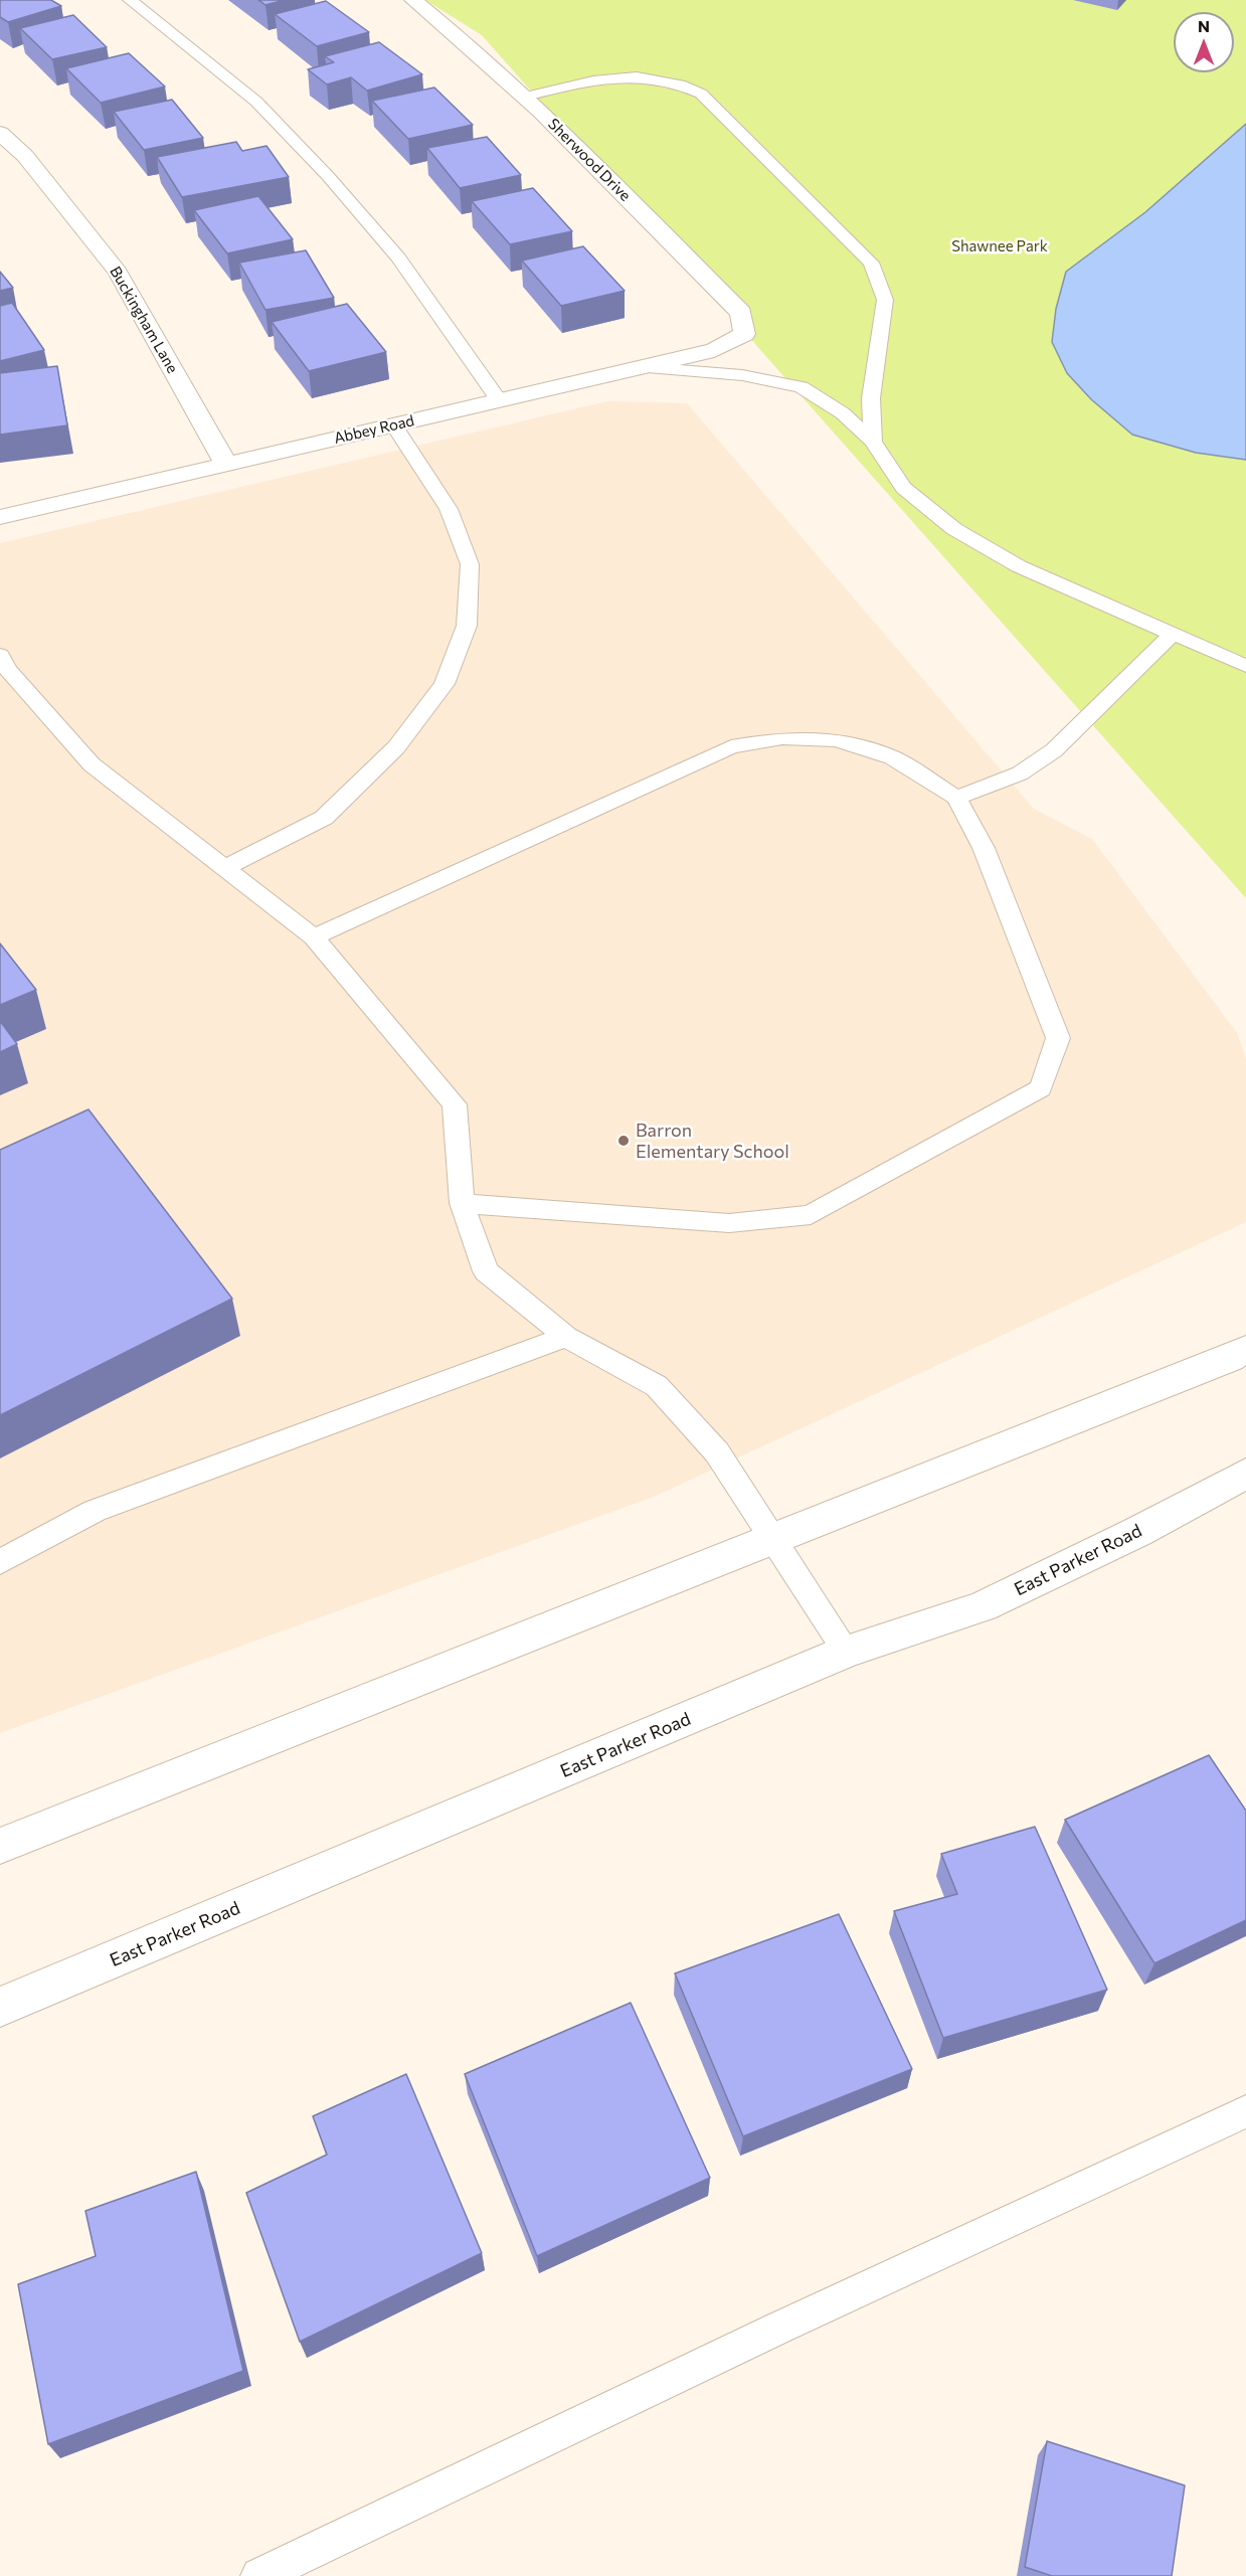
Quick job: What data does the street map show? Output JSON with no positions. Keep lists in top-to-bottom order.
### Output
{
  "streets": {
    "street": [
      "Sherwood Drive",
      "Buckingham Lane",
      "Abbey Road",
      "East Parker Road"
    ]
  },
  "crossings": [
    ["Sherwood Drive", "Abbey Road"],
    ["Buckingham Lane", "Abbey Road"]
  ],
  "parks": ["Shawnee Park"],
  "places": ["Barron Elementary School"],
  "north": "top"
}
